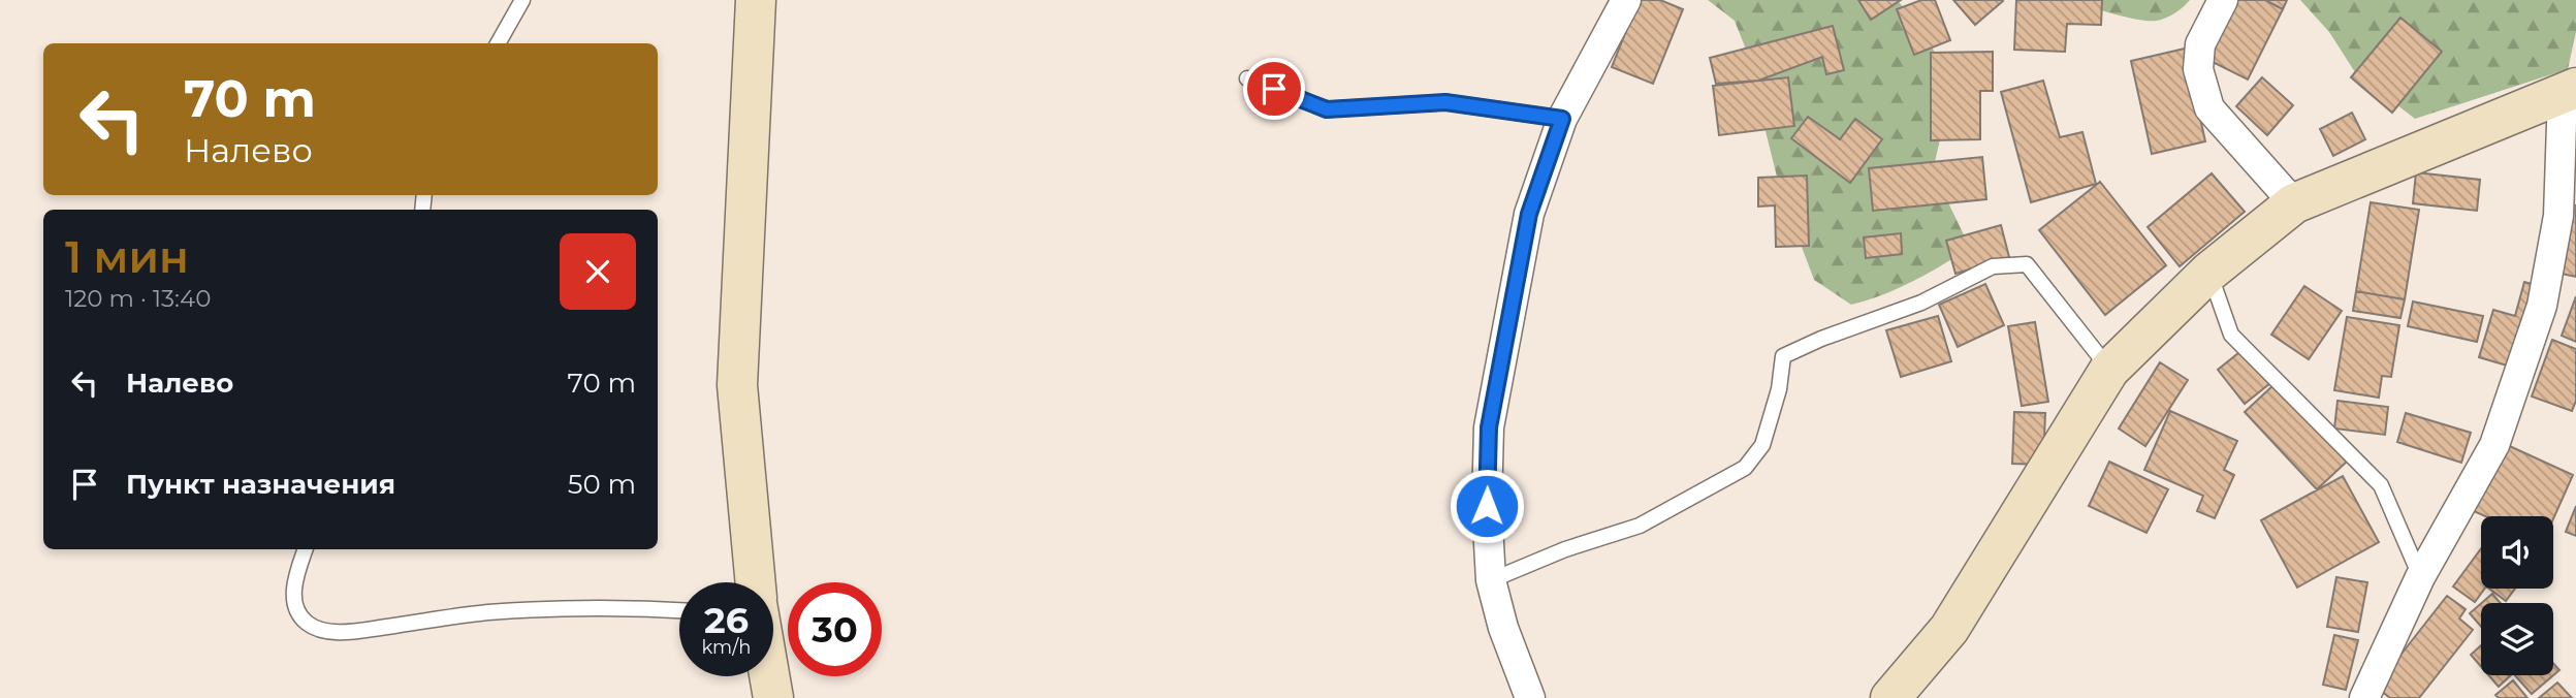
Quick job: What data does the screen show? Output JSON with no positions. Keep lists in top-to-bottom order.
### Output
{
  "page": {
    "turn": ["70 m", "Налево"],
    "heading": ["1 мин", "120 m · 13:40"],
    "list": [
      {
        "name": "Налево",
        "value": "70 m"
      },
      {
        "name": "Пункт назначения",
        "value": "50 m"
      }
    ],
    "speed": "26 km/h",
    "limit": "30"
  }
}
